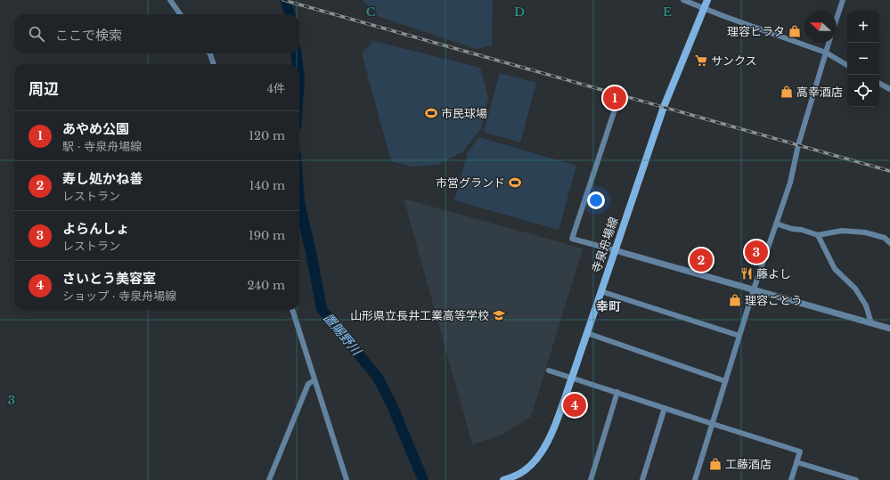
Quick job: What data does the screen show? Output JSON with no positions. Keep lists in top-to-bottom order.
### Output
{
  "streets": {
    "main road": ["寺泉舟場線"]
  },
  "districts": ["幸町"],
  "water": ["置賜野川"],
  "places": {
    "shop": [
      "理容ヒラタ",
      "高幸酒店",
      "理容ごとう",
      "工藤酒店"
    ],
    "supermarket": ["サンクス"],
    "sports": ["市民球場", "市営グランド"],
    "restaurant": ["藤よし"],
    "school or university": ["山形県立長井工業高等学校"]
  },
  "north": "left",
  "page": {
    "map_buttons": ["+", "−"],
    "search": "ここで検索",
    "heading": ["周辺", "4件"],
    "pins": [
      "1",
      "3",
      "2",
      "4"
    ],
    "list": [
      {
        "mark": "1",
        "name": "あやめ公園",
        "note": "駅 · 寺泉舟場線",
        "value": "120 m"
      },
      {
        "mark": "2",
        "name": "寿し処かね善",
        "note": "レストラン",
        "value": "140 m"
      },
      {
        "mark": "3",
        "name": "よらんしょ",
        "note": "レストラン",
        "value": "190 m"
      },
      {
        "mark": "4",
        "name": "さいとう美容室",
        "note": "ショップ · 寺泉舟場線",
        "value": "240 m"
      }
    ]
  },
  "grid": {
    "columns": ["C", "D", "E"],
    "rows": ["3"]
  }
}
